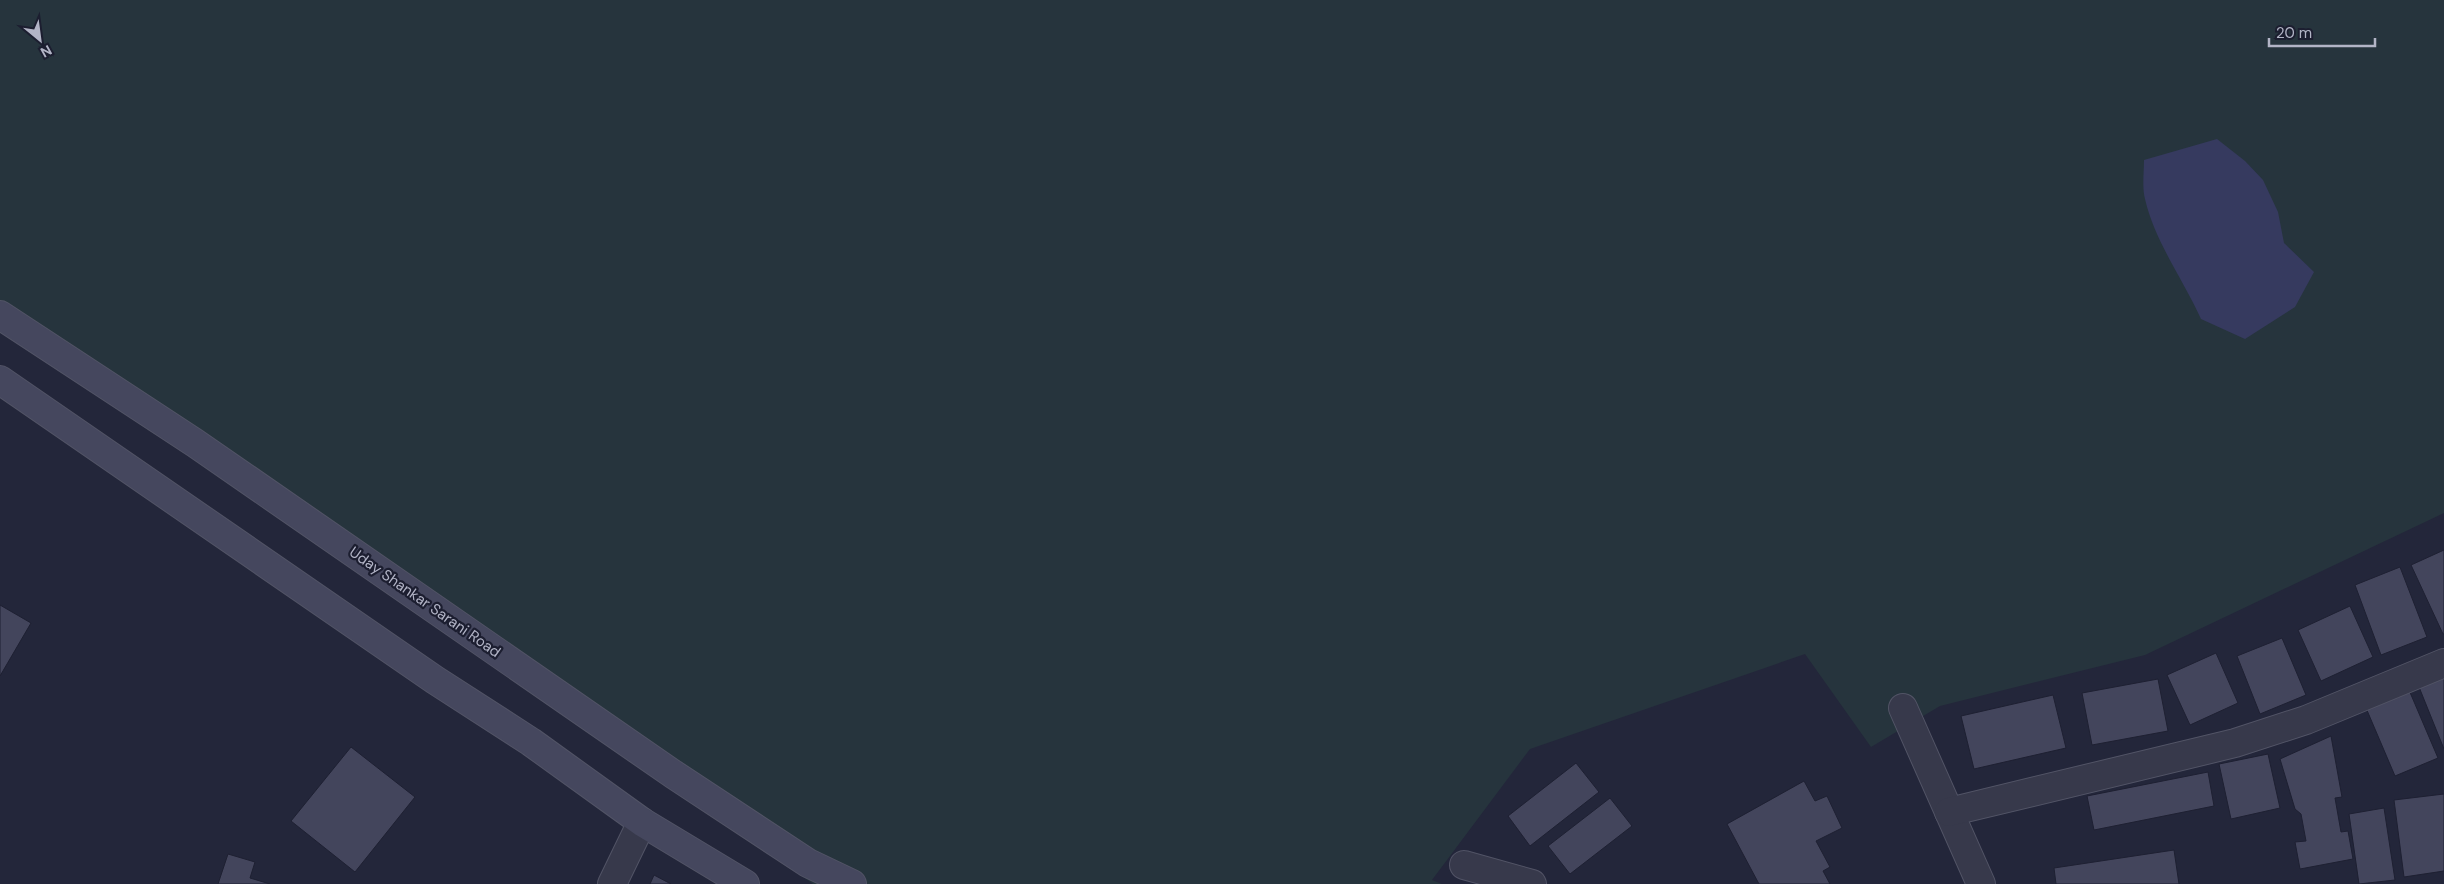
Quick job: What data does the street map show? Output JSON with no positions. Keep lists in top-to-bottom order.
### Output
{
  "streets": {
    "street": ["Uday Shankar Sarani Road"]
  },
  "scale_bar": "20 m",
  "north": "bottom right"
}
